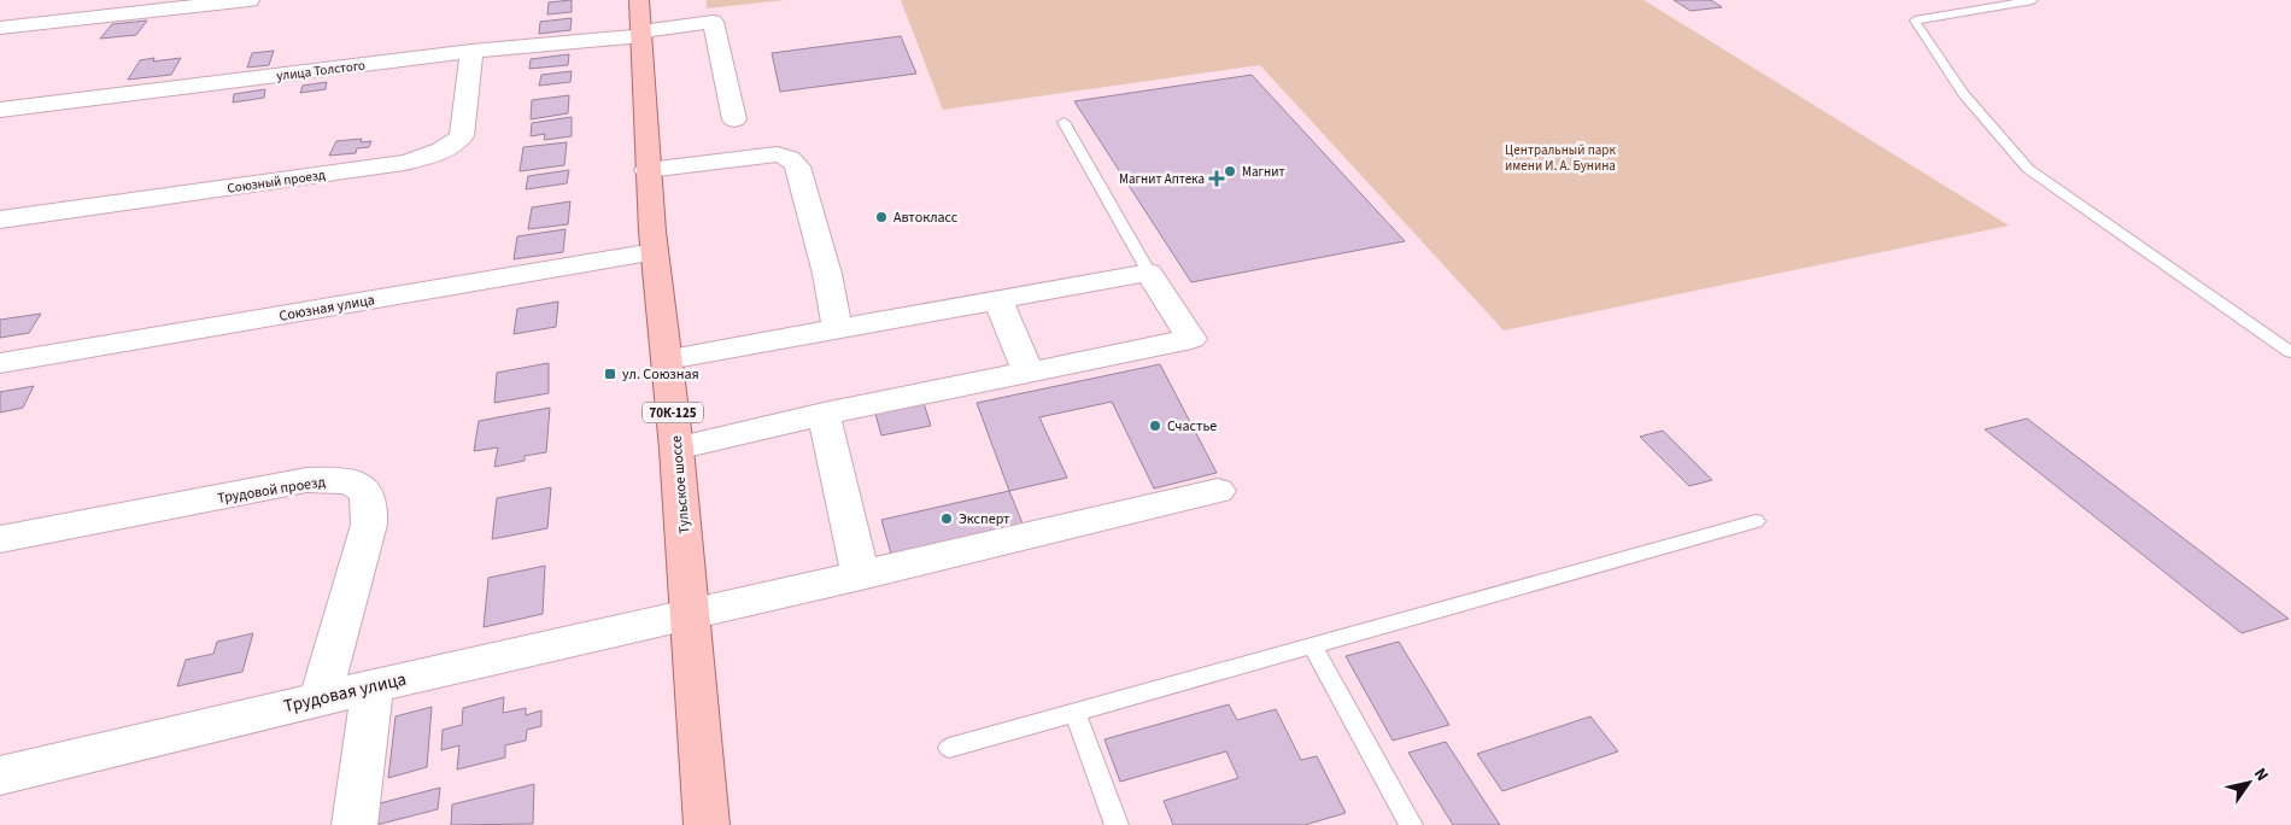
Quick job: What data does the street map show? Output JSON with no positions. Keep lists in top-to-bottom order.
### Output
{
  "streets": {
    "main road": ["70К-125", "Тульское шоссе"],
    "street": [
      "улица Толстого",
      "Союзный проезд",
      "Союзная улица",
      "Трудовой проезд",
      "Трудовая улица"
    ]
  },
  "crossings": [
    ["улица Толстого", "Союзный проезд"],
    ["улица Толстого", "Тульское шоссе"],
    ["Союзная улица", "Тульское шоссе"],
    ["Тульское шоссе", "Трудовая улица"],
    ["Трудовой проезд", "Трудовая улица"]
  ],
  "parks": ["Центральный парк имени И. А. Бунина"],
  "places": {
    "other": [
      "Магнит",
      "Автокласс",
      "Счастье",
      "Эксперт"
    ],
    "health": ["Магнит Аптека"],
    "transit": ["ул. Союзная"]
  },
  "north": "top right"
}
